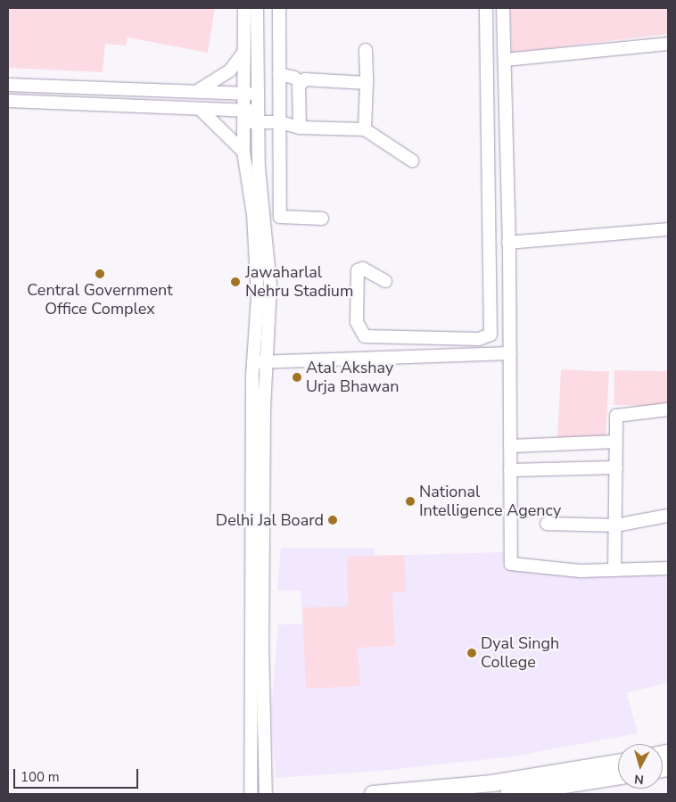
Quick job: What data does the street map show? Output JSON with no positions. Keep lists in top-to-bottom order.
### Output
{
  "places": [
    "Central Government Office Complex",
    "Jawaharlal Nehru Stadium",
    "Atal Akshay Urja Bhawan",
    "National Intelligence Agency",
    "Delhi Jal Board",
    "Dyal Singh College"
  ],
  "scale_bar": "100 m",
  "north": "bottom"
}
